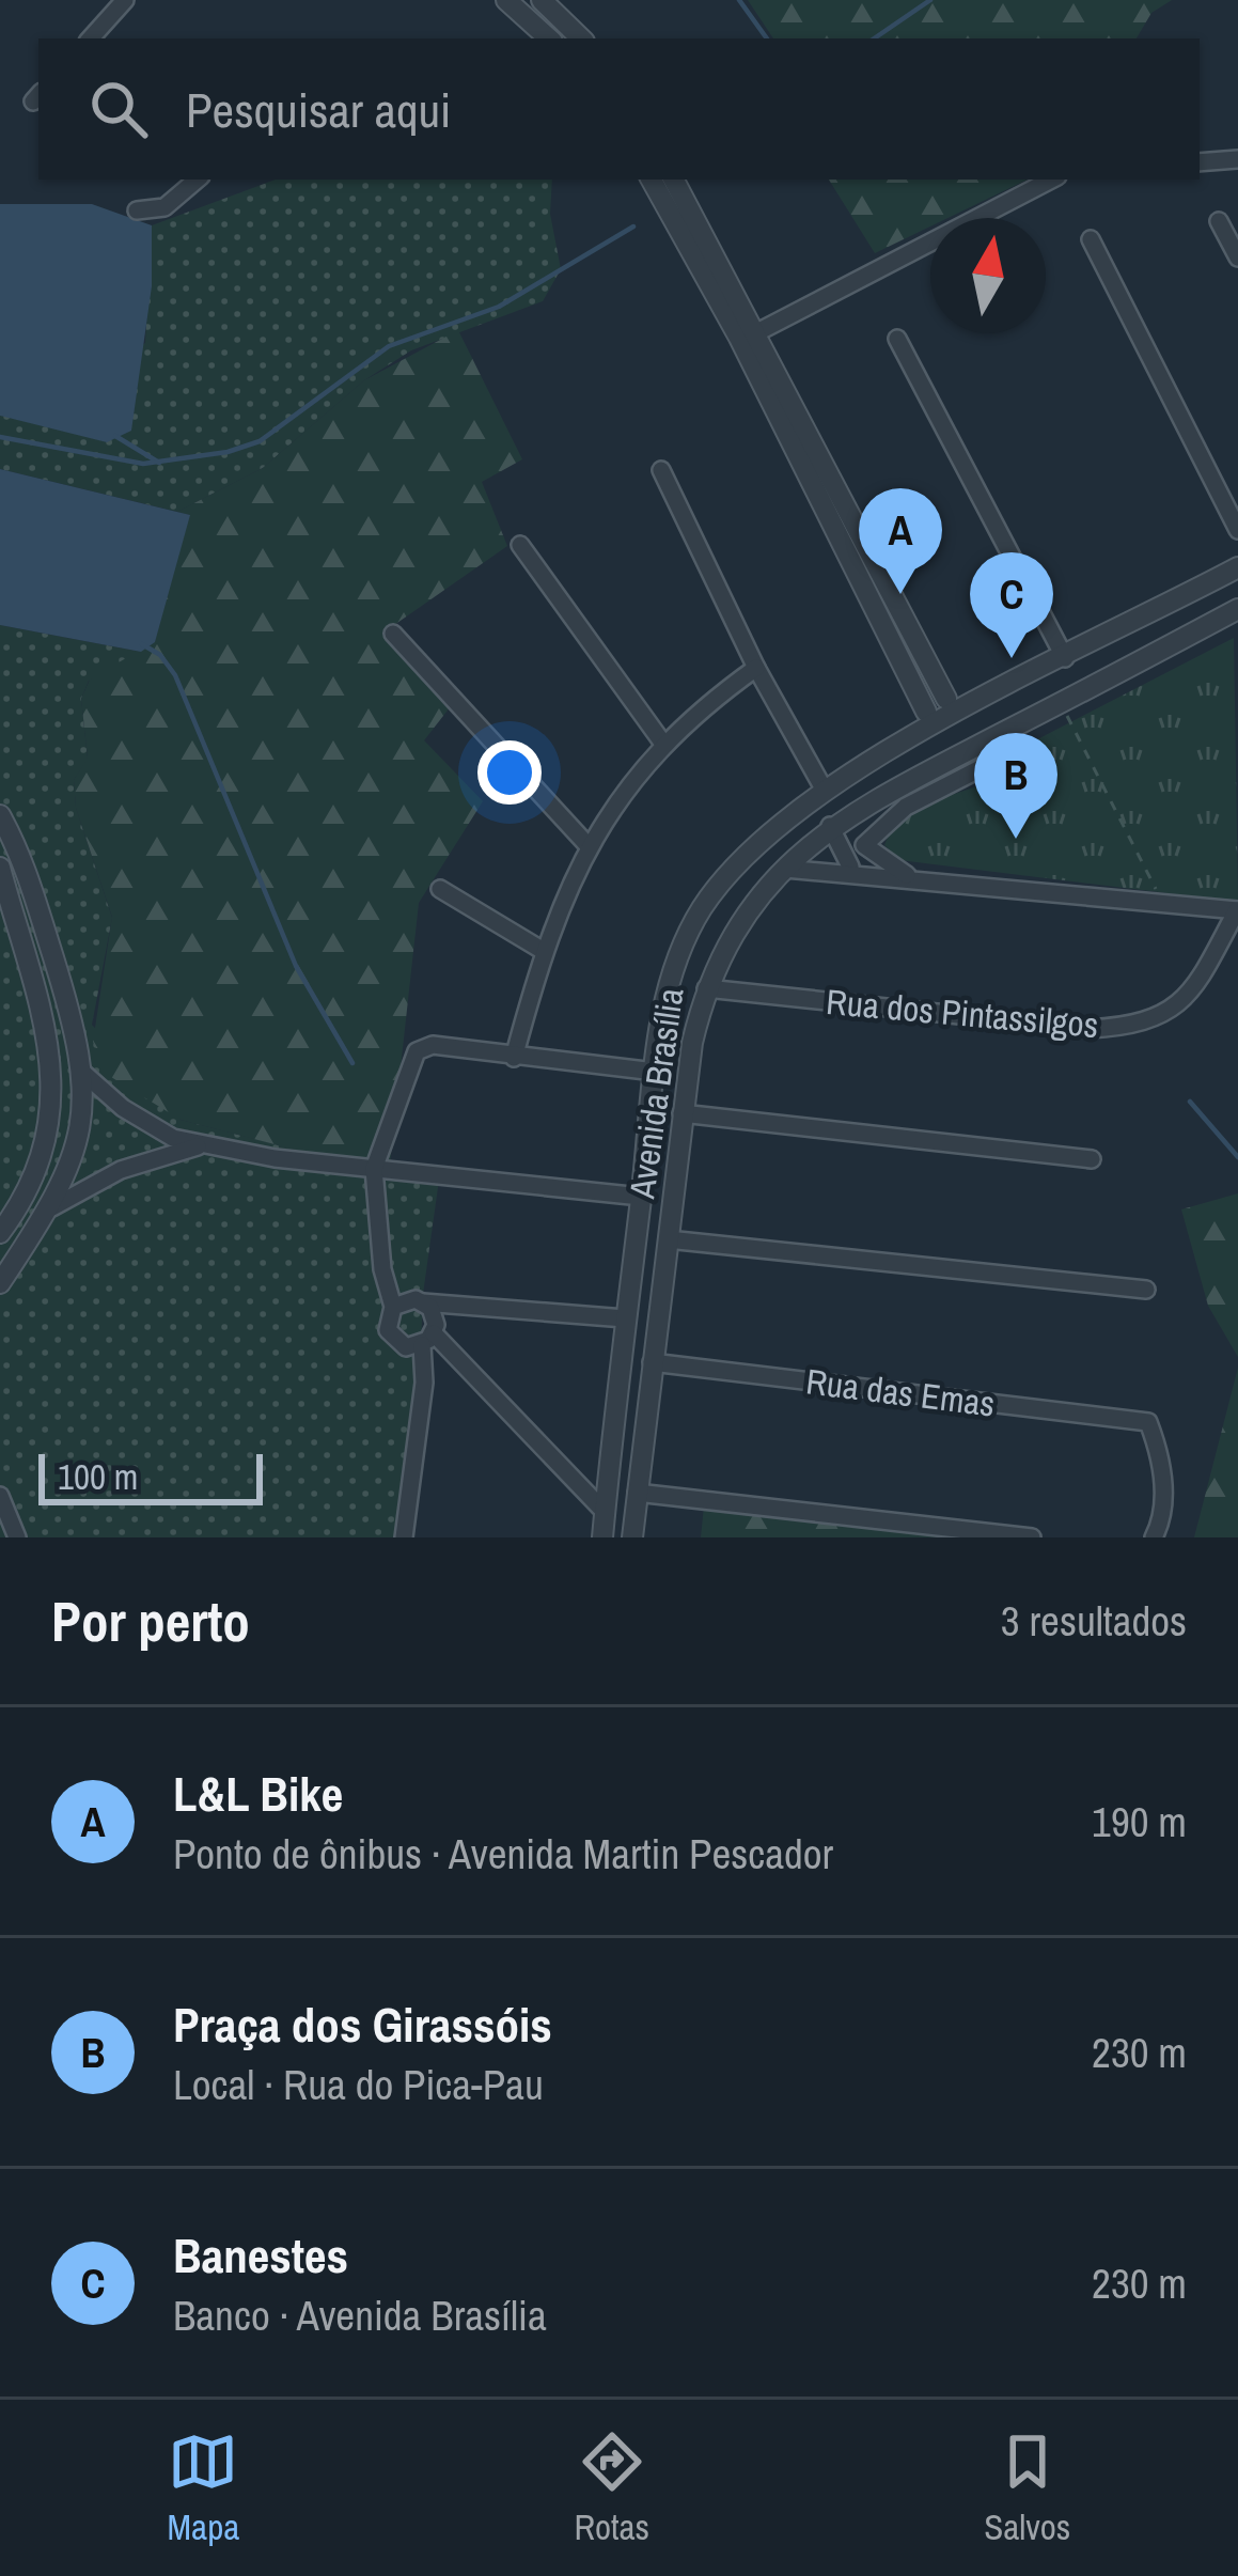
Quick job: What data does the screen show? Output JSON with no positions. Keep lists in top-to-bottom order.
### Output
{
  "streets": {
    "street": ["Rua dos Pintassilgos", "Avenida Brasília", "Rua das Emas"]
  },
  "crossings": [
    ["Rua dos Pintassilgos", "Avenida Brasília"],
    ["Avenida Brasília", "Rua das Emas"]
  ],
  "scale_bar": "100 m",
  "north": "top",
  "page": {
    "search": "Pesquisar aqui",
    "pins": ["A", "C", "B"],
    "scale": "100 m",
    "heading": ["Por perto", "3 resultados"],
    "list": [
      {
        "mark": "A",
        "name": "L&L Bike",
        "note": "Ponto de ônibus · Avenida Martin Pescador",
        "value": "190 m"
      },
      {
        "mark": "B",
        "name": "Praça dos Girassóis",
        "note": "Local · Rua do Pica-Pau",
        "value": "230 m"
      },
      {
        "mark": "C",
        "name": "Banestes",
        "note": "Banco · Avenida Brasília",
        "value": "230 m"
      }
    ],
    "nav": ["Mapa", "Rotas", "Salvos"]
  }
}
